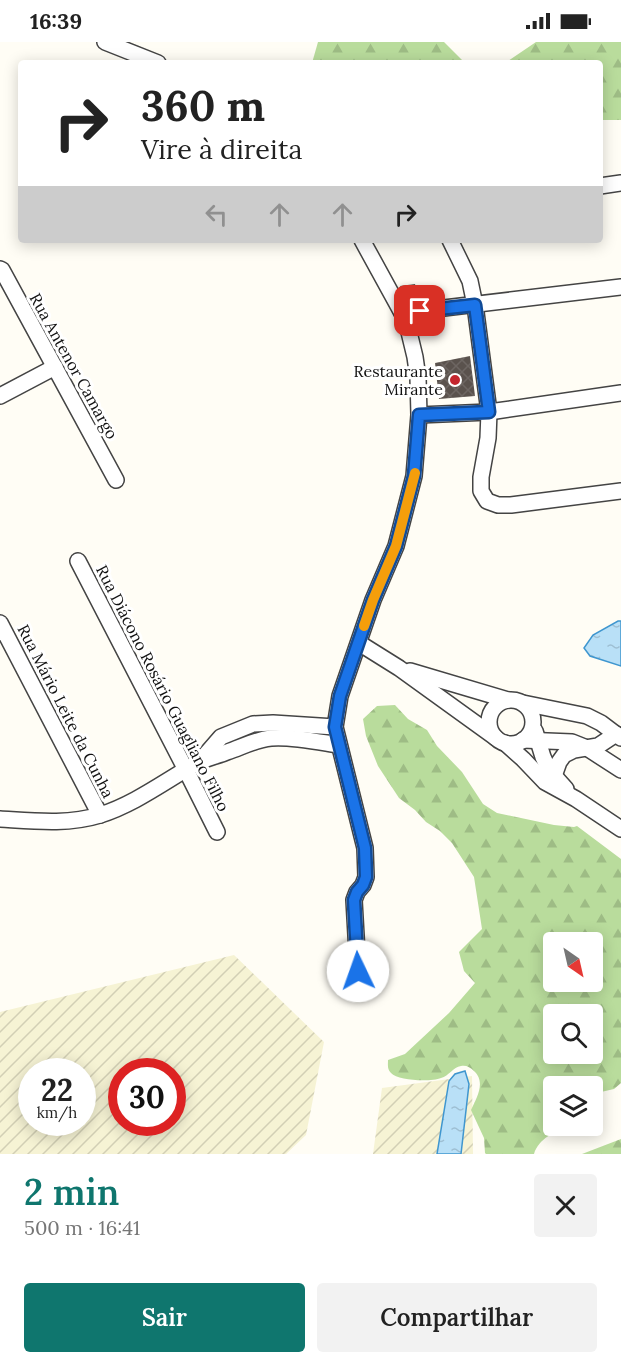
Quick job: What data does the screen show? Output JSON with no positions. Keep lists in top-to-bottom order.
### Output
{
  "streets": {
    "street": ["Rua Antenor Camargo", "Rua Diácono Rosário Guagliano Filho", "Rua Mário Leite da Cunha"]
  },
  "places": ["Restaurante Mirante"],
  "north": "bottom right",
  "page": {
    "status": "16:39",
    "turn": ["360 m", "Vire à direita"],
    "speed": "22 km/h",
    "limit": "30",
    "heading": ["2 min", "500 m · 16:41"],
    "buttons": ["Sair", "Compartilhar"]
  }
}
